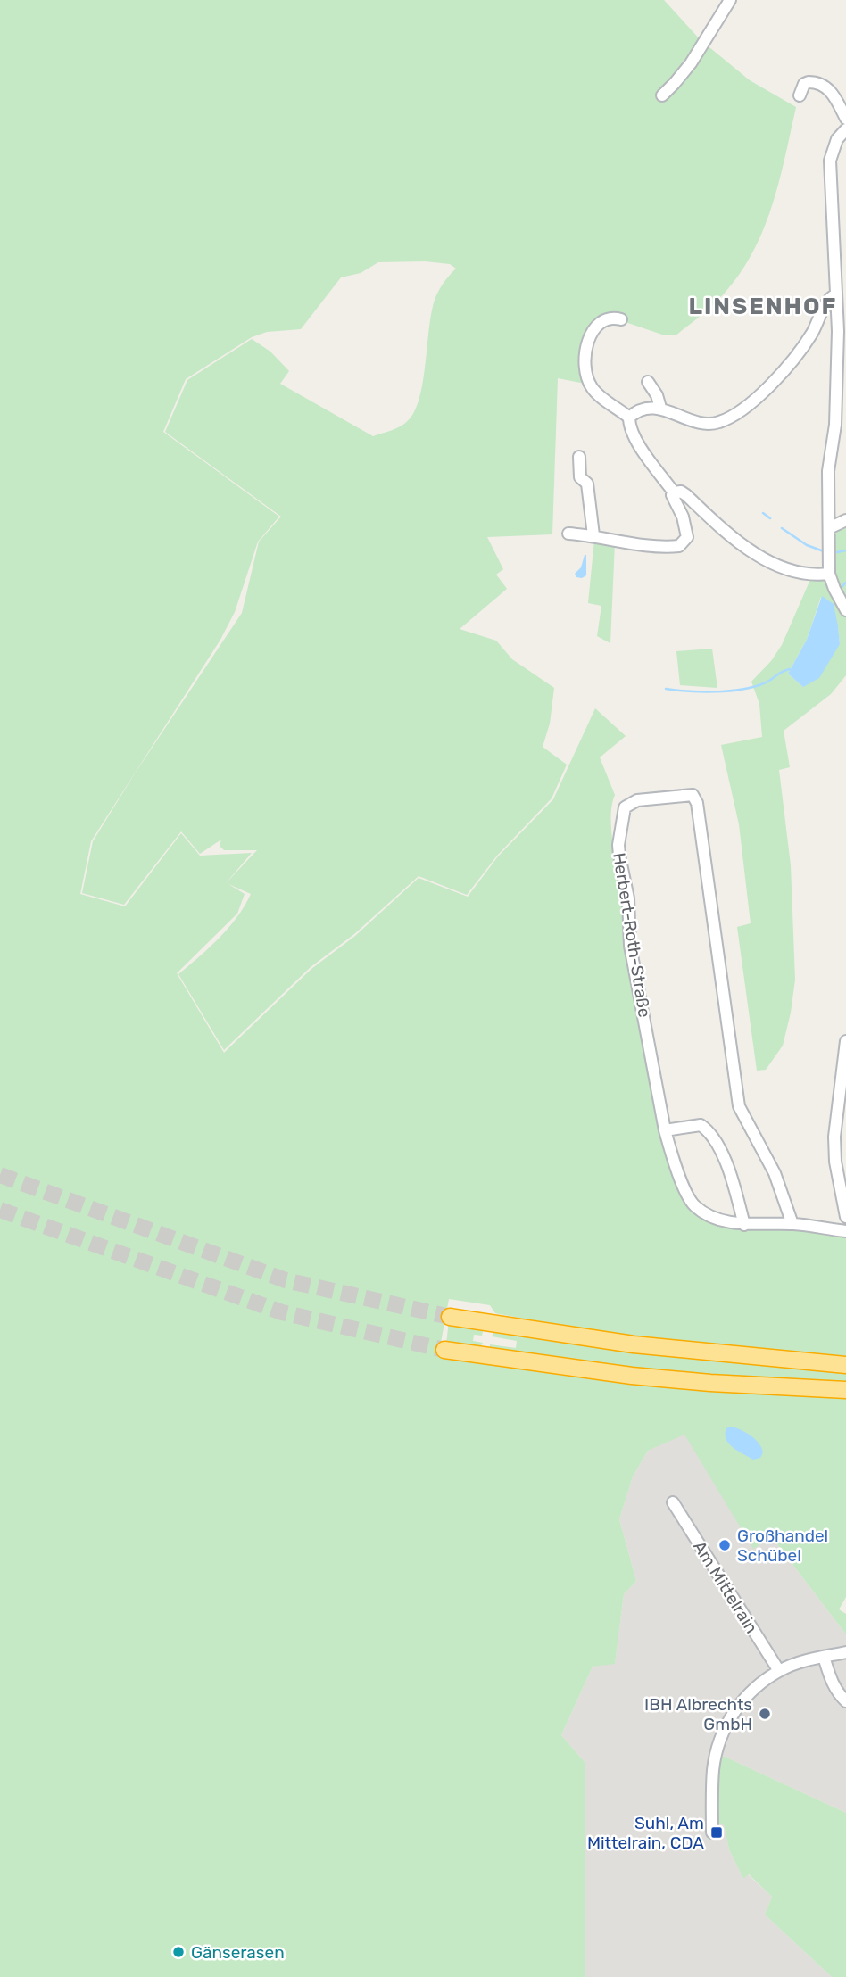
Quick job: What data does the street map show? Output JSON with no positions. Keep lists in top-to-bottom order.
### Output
{
  "streets": {
    "street": ["Herbert-Roth-Straße", "Am Mittelrain"]
  },
  "districts": ["LINSENHOF"],
  "places": {
    "other": ["Großhandel Schübel", "IBH Albrechts GmbH", "Gänserasen"],
    "transit": ["Suhl, Am Mittelrain, CDA"]
  }
}
